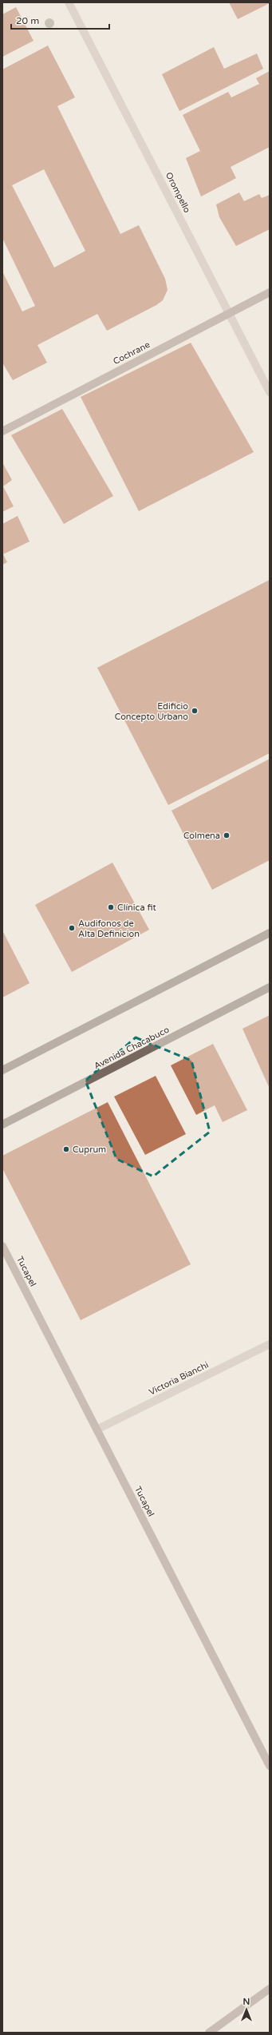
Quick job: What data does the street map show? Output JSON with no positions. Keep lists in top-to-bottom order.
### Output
{
  "streets": {
    "main road": ["Cochrane", "Avenida Chacabuco", "Tucapel"],
    "street": ["Orompello", "Victoria Bianchi"]
  },
  "crossings": [
    ["Orompello", "Cochrane"],
    ["Tucapel", "Victoria Bianchi"]
  ],
  "places": [
    "Edificio Concepto Urbano",
    "Colmena",
    "Clínica fit",
    "Audifonos de Alta Definicion",
    "Cuprum"
  ],
  "scale_bar": "20 m",
  "north": "top"
}
